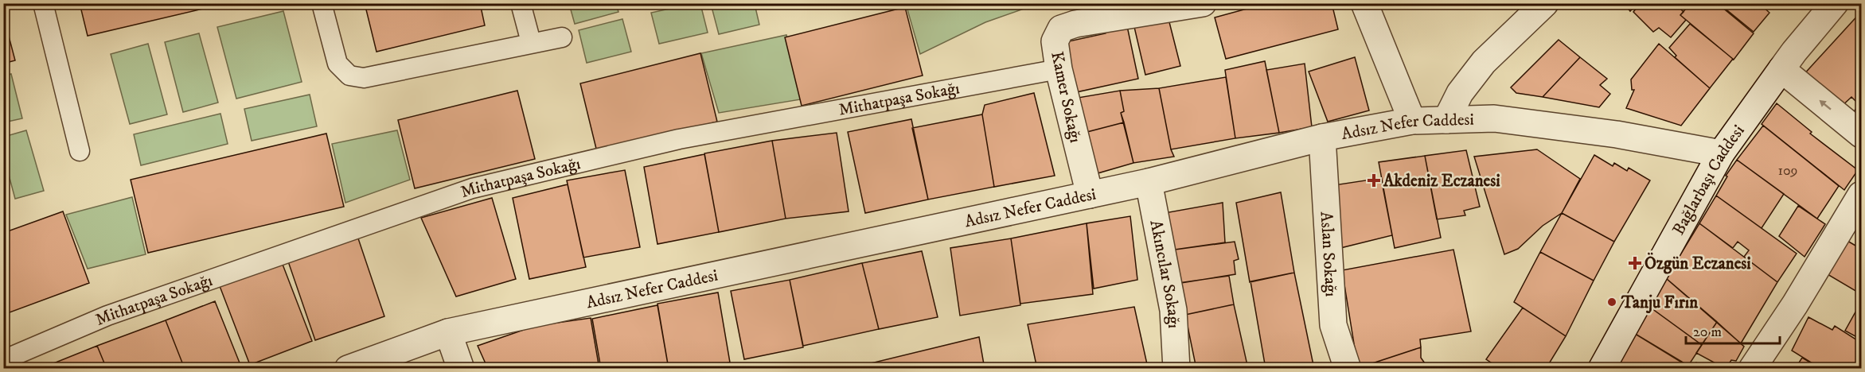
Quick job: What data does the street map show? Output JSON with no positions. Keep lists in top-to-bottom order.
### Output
{
  "streets": {
    "street": [
      "Kamer Sokağı",
      "Adsız Nefer Caddesi",
      "Bağlarbaşı Caddesi",
      "Aslan Sokağı",
      "Akıncılar Sokağı"
    ],
    "lane": ["Mithatpaşa Sokağı"]
  },
  "crossings": [
    ["Kamer Sokağı", "Mithatpaşa Sokağı"],
    ["Kamer Sokağı", "Adsız Nefer Caddesi"],
    ["Adsız Nefer Caddesi", "Bağlarbaşı Caddesi"],
    ["Adsız Nefer Caddesi", "Aslan Sokağı"],
    ["Adsız Nefer Caddesi", "Akıncılar Sokağı"]
  ],
  "places": {
    "health": ["Akdeniz Eczanesi", "Özgün Eczanesi"],
    "other": ["Tanju Fırın"]
  },
  "house_numbers": ["109"],
  "scale_bar": "20 m"
}
